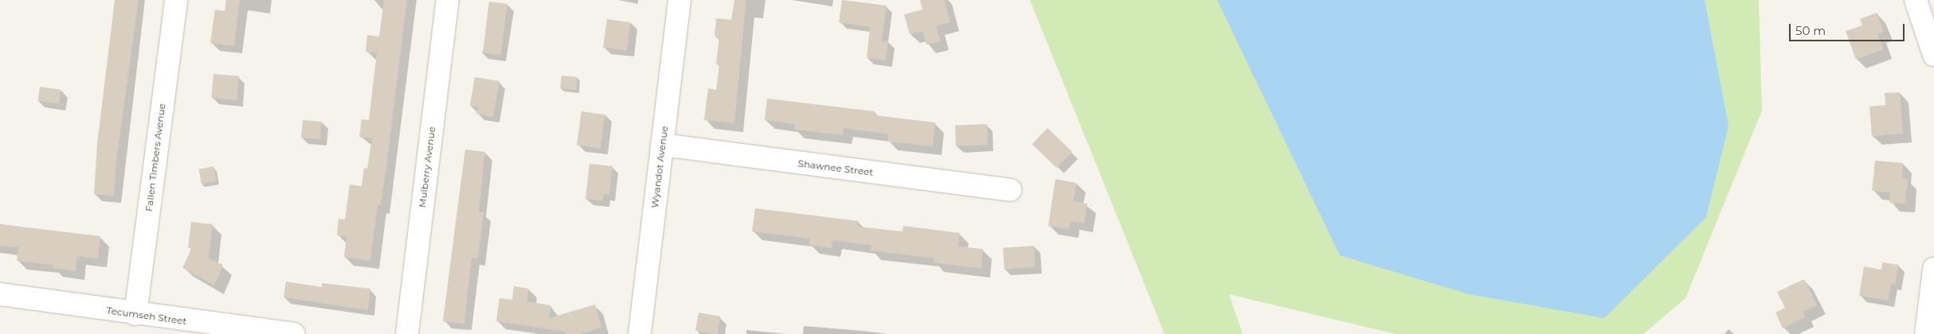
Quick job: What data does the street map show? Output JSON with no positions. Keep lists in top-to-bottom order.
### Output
{
  "streets": {
    "street": [
      "Fallen Timbers Avenue",
      "Mulberry Avenue",
      "Wyandot Avenue",
      "Shawnee Street",
      "Tecumseh Street"
    ]
  },
  "crossings": [
    ["Fallen Timbers Avenue", "Tecumseh Street"],
    ["Wyandot Avenue", "Shawnee Street"]
  ],
  "scale_bar": "50 m"
}
